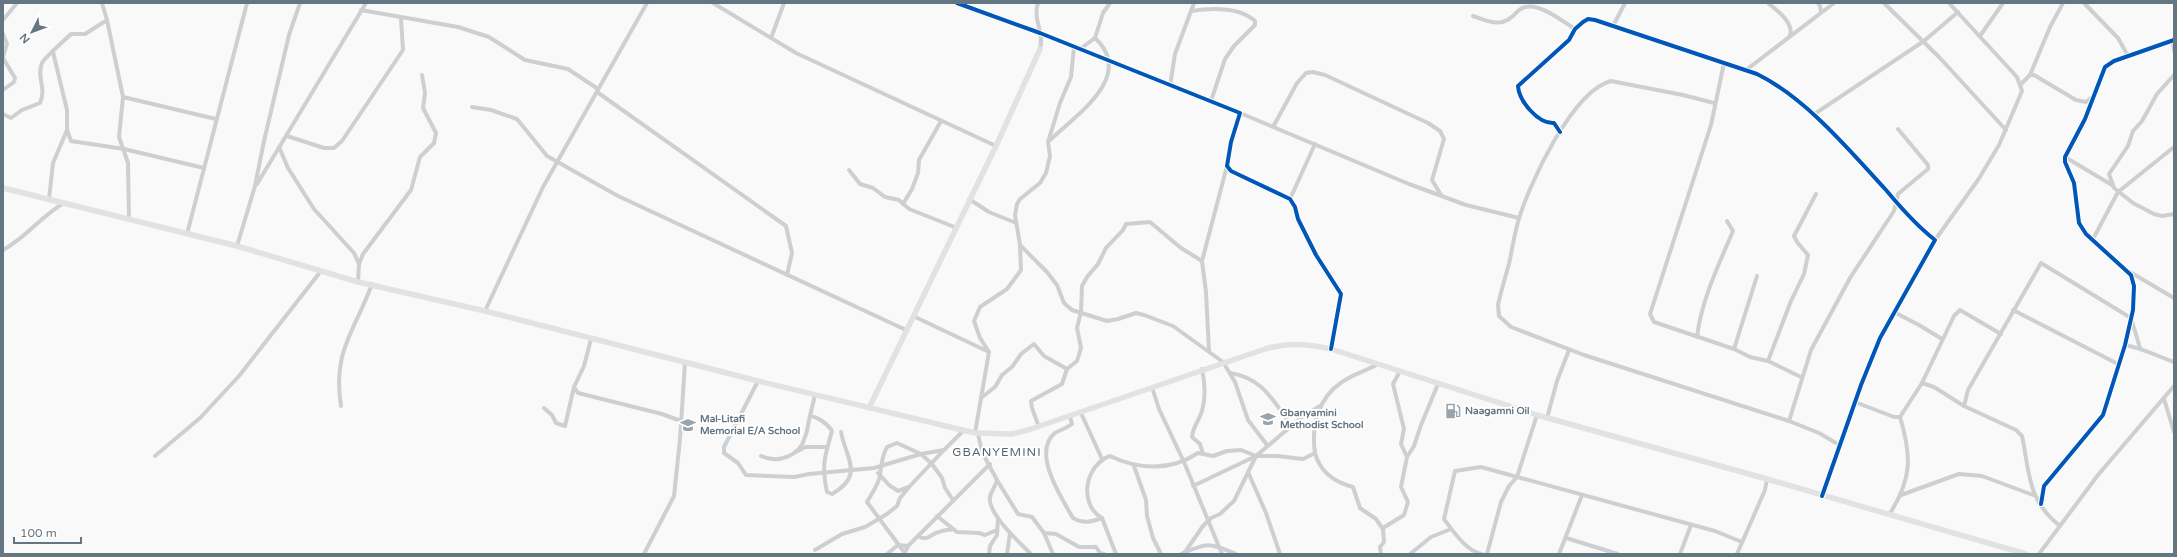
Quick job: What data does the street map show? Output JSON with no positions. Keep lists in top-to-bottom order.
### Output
{
  "districts": ["GBANYEMINI"],
  "places": {
    "fuel station": ["Naagamni Oil"],
    "school or university": ["Gbanyamini Methodist School", "Mal-Litafi Memorial E/A School"]
  },
  "scale_bar": "100 m",
  "north": "bottom left"
}
